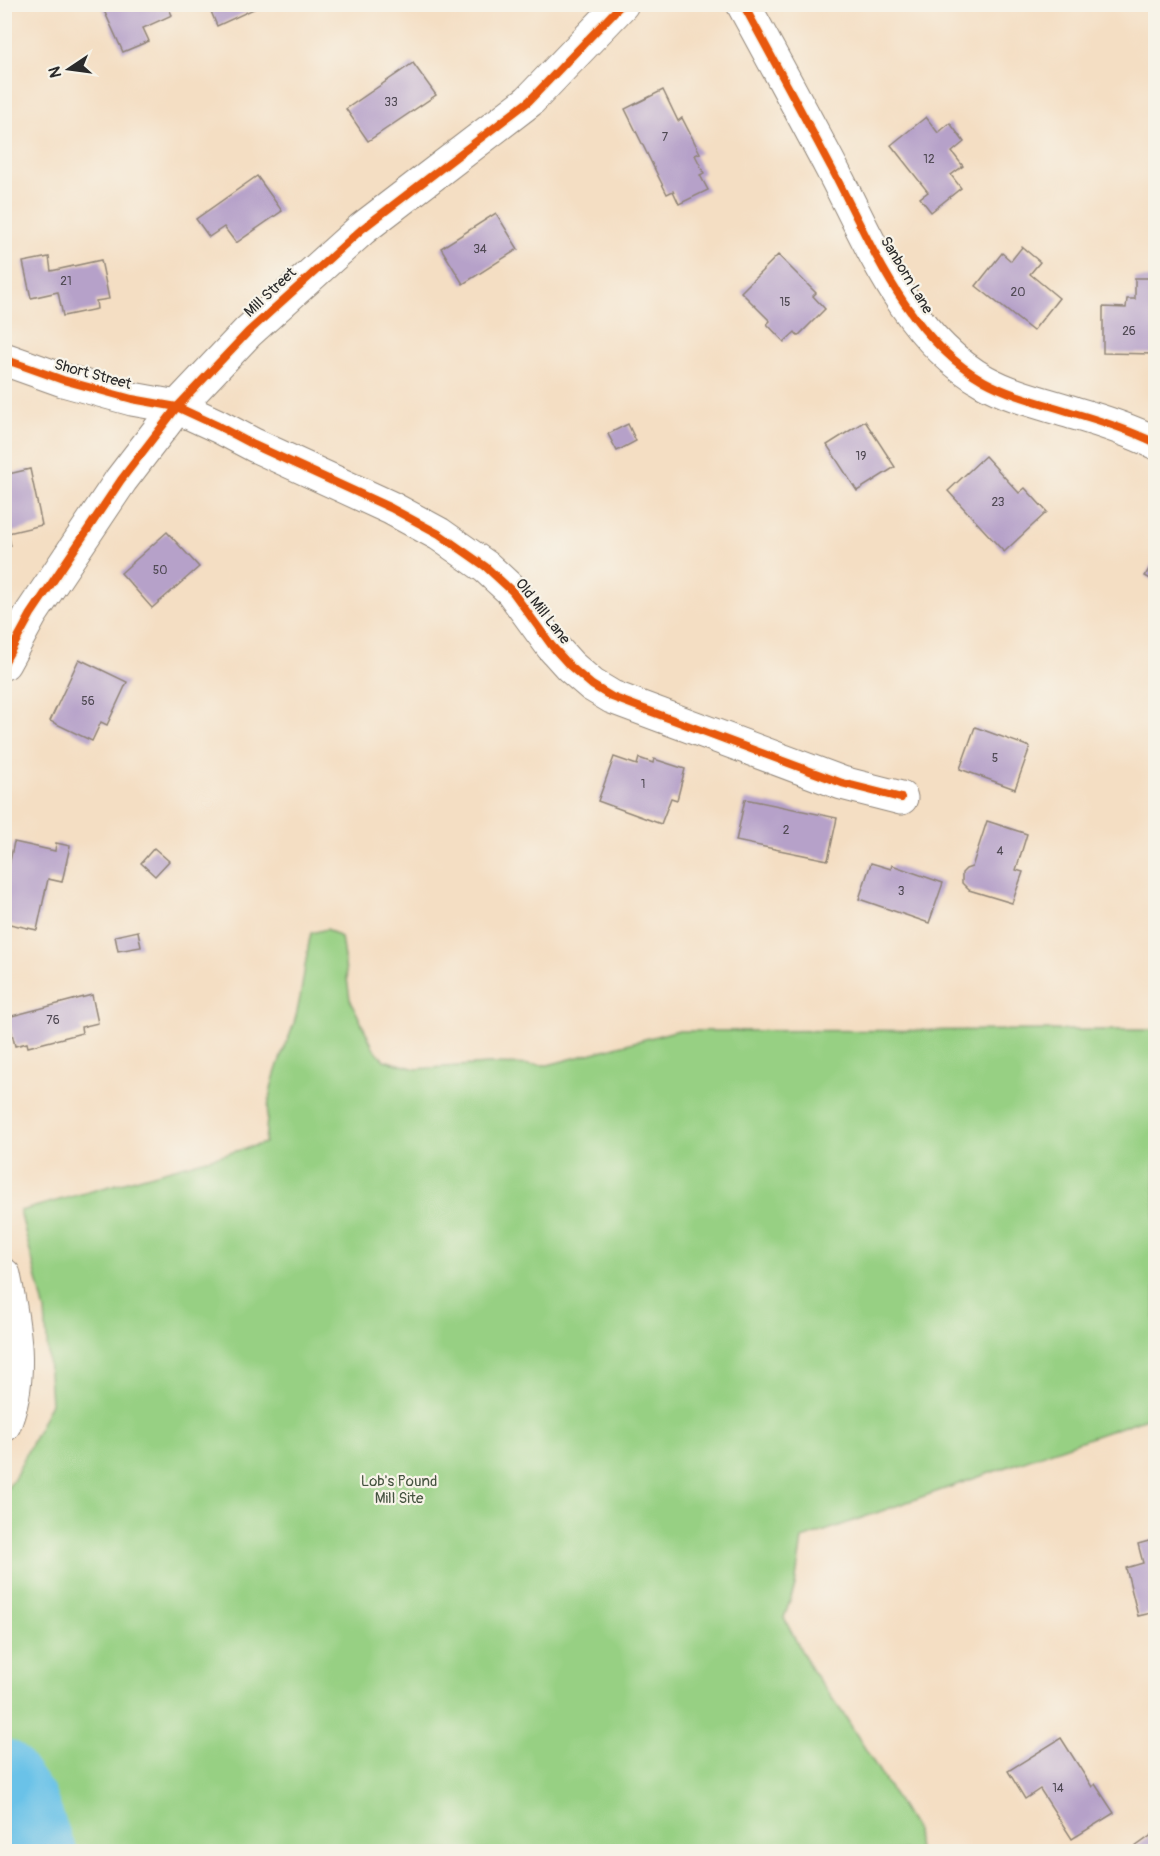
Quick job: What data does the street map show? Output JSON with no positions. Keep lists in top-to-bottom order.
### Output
{
  "streets": {
    "street": [
      "Sanborn Lane",
      "Mill Street",
      "Short Street",
      "Old Mill Lane"
    ]
  },
  "crossings": [
    ["Mill Street", "Short Street"],
    ["Mill Street", "Old Mill Lane"],
    ["Short Street", "Old Mill Lane"]
  ],
  "parks": ["Lob's Pound Mill Site"],
  "house_numbers": [
    "33",
    "7",
    "12",
    "34",
    "21",
    "20",
    "15",
    "26",
    "19",
    "23",
    "50",
    "56",
    "5",
    "1",
    "2",
    "4",
    "3",
    "76",
    "14"
  ],
  "north": "left"
}
